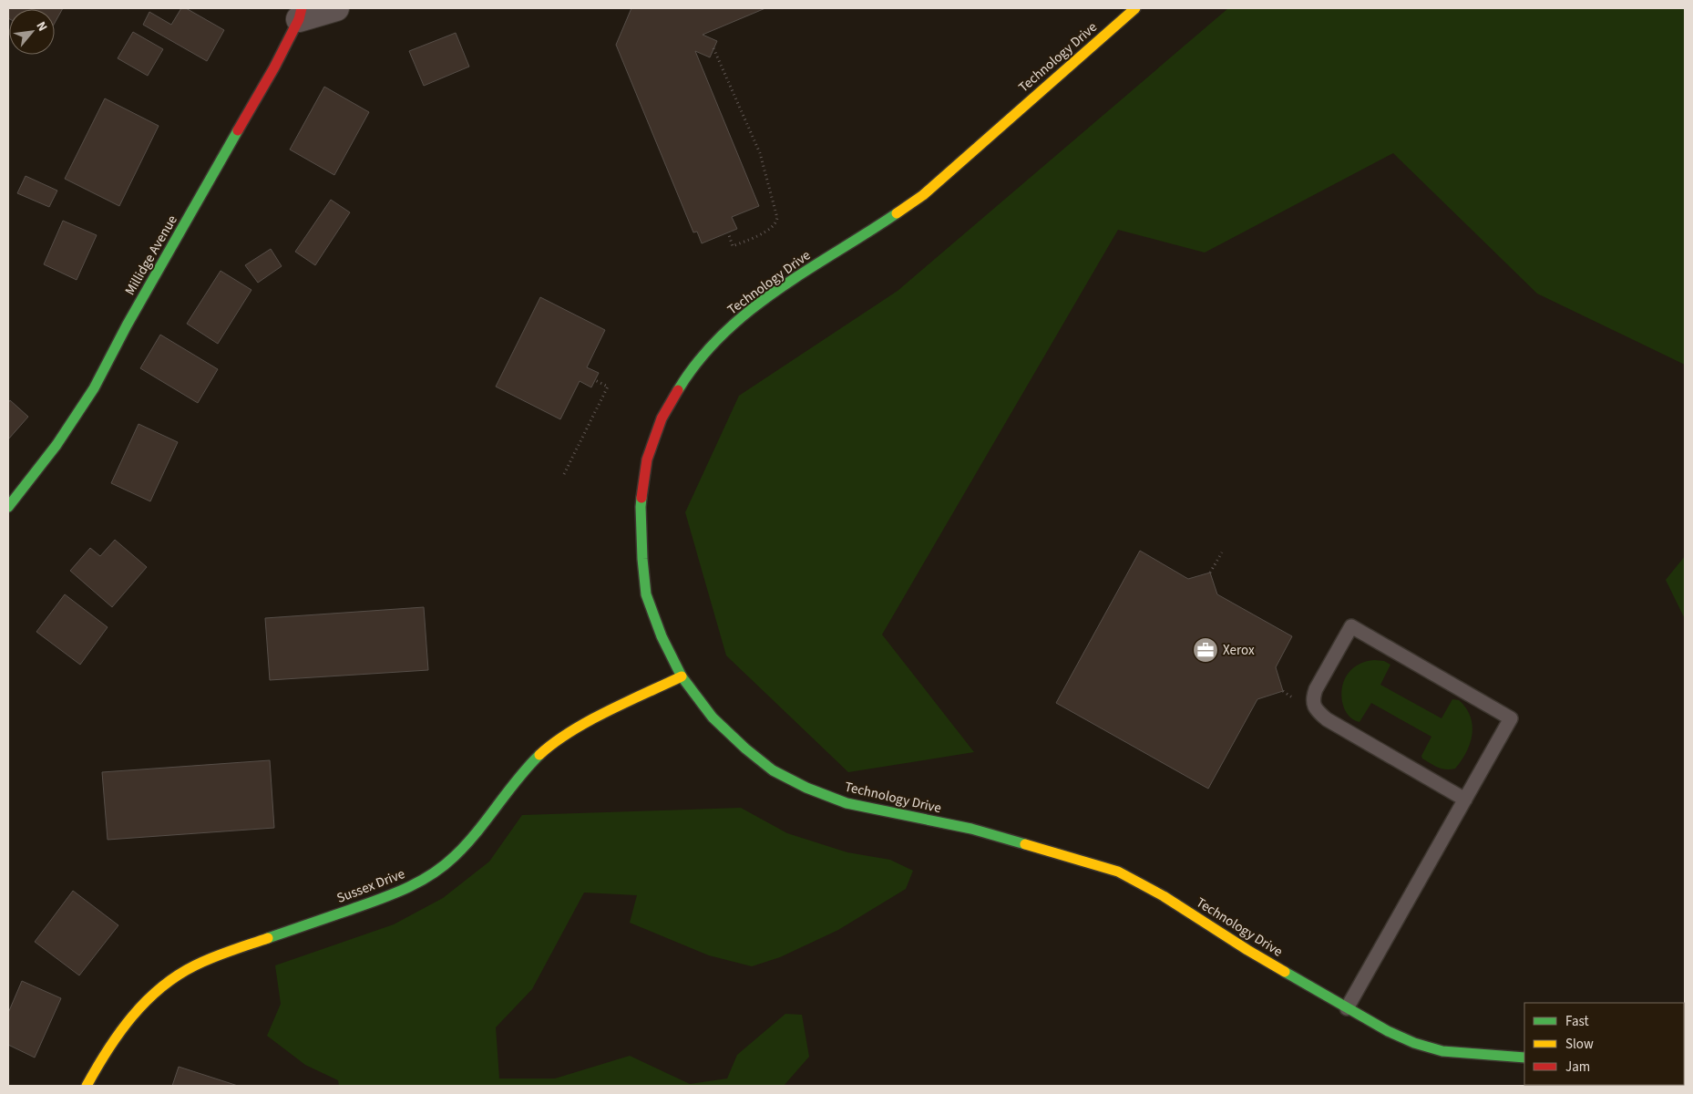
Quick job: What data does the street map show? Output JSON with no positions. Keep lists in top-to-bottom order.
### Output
{
  "streets": {
    "street": ["Technology Drive", "Millidge Avenue", "Sussex Drive"]
  },
  "crossings": [
    ["Technology Drive", "Sussex Drive"]
  ],
  "places": {
    "office": ["Xerox"]
  },
  "legend": ["Fast", "Slow", "Jam"],
  "north": "top right"
}
